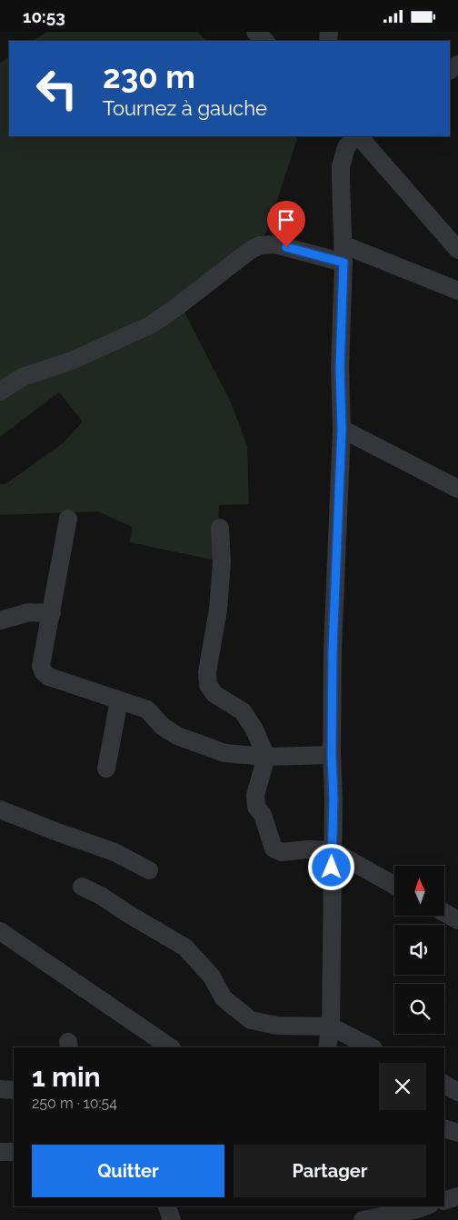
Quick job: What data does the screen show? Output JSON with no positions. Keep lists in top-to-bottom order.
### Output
{
  "north": "top",
  "page": {
    "status": "10:53",
    "turn": ["230 m", "Tournez à gauche"],
    "heading": ["1 min", "250 m · 10:54"],
    "buttons": ["Quitter", "Partager"]
  }
}
